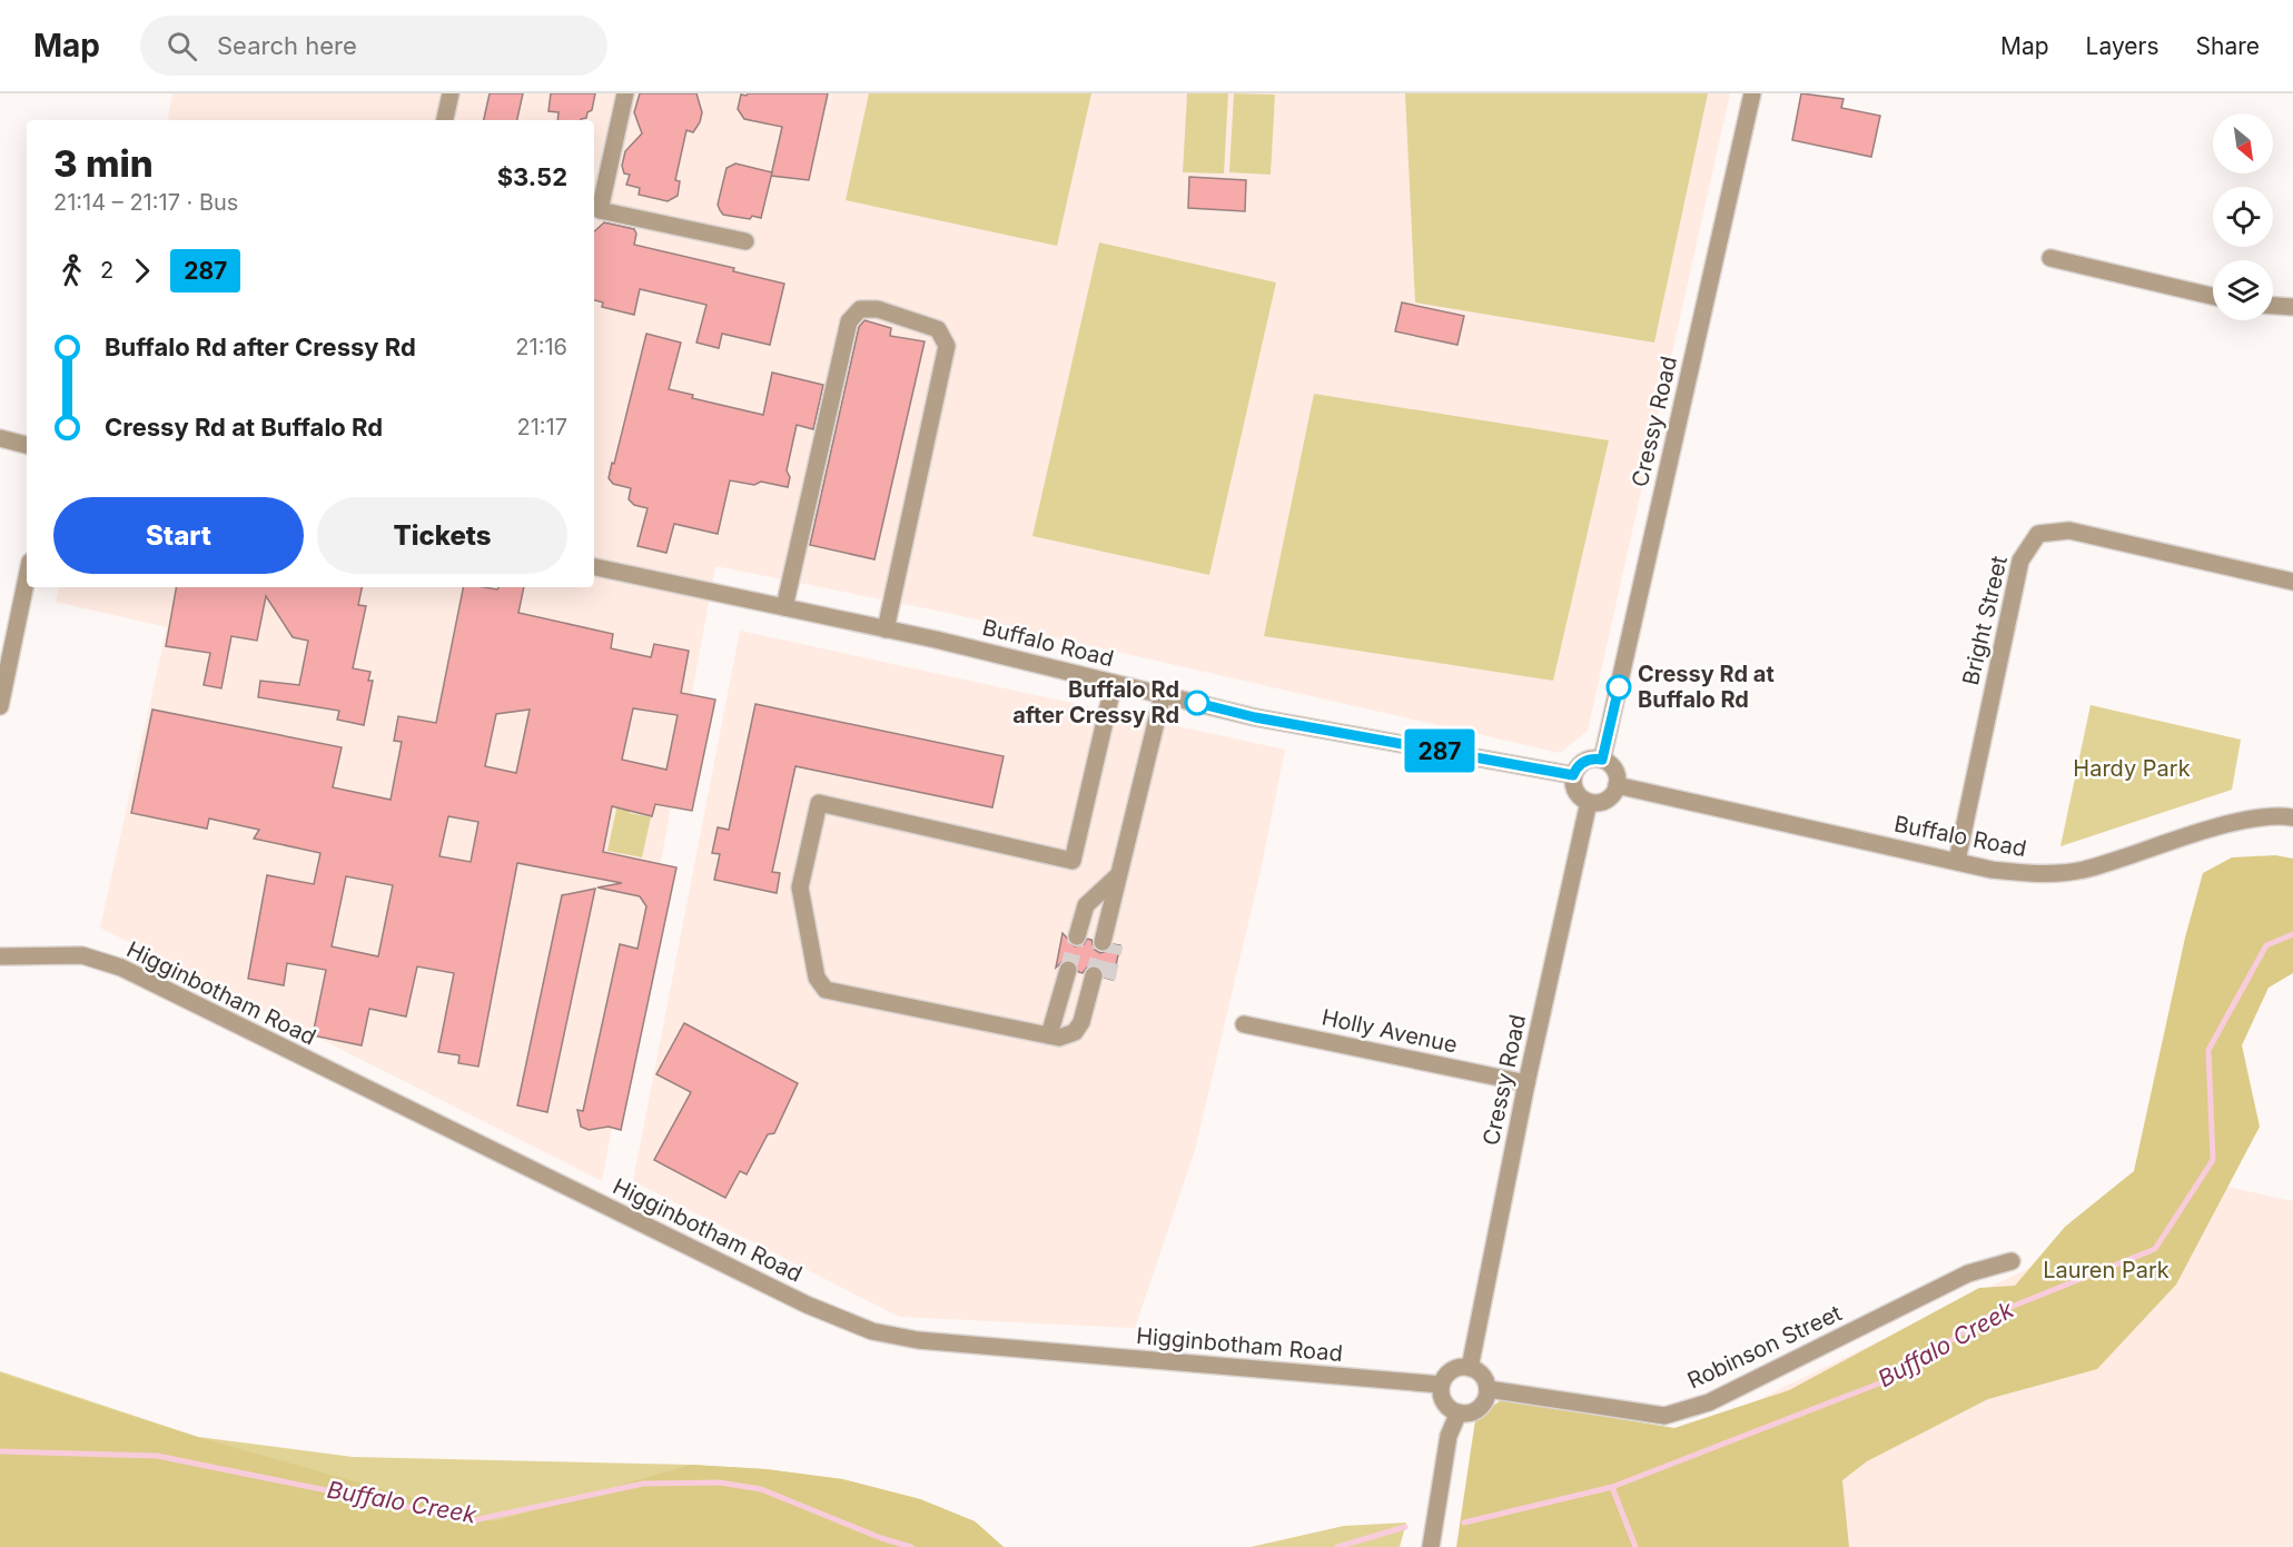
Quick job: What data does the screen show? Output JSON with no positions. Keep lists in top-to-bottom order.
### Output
{
  "streets": {
    "street": [
      "Cressy Road",
      "Bright Street",
      "Buffalo Road",
      "Higginbotham Road",
      "Holly Avenue",
      "Robinson Street"
    ]
  },
  "crossings": [
    ["Cressy Road", "Buffalo Road"],
    ["Cressy Road", "Higginbotham Road"],
    ["Cressy Road", "Holly Avenue"],
    ["Cressy Road", "Robinson Street"],
    ["Bright Street", "Buffalo Road"],
    ["Higginbotham Road", "Robinson Street"]
  ],
  "water": ["Buffalo Creek"],
  "parks": ["Hardy Park", "Lauren Park"],
  "places": ["Cressy Rd at Buffalo Rd", "Buffalo Rd after Cressy Rd"],
  "lines": ["bus line 287"],
  "north": "bottom right",
  "page": {
    "header": "Map",
    "search": "Search here",
    "nav": ["Map", "Layers", "Share"],
    "on_map": "287",
    "heading": ["3 min", "21:14 – 21:17 · Bus", "$3.52"],
    "legs": ["2", "287"],
    "list": [
      {
        "name": "Buffalo Rd after Cressy Rd",
        "value": "21:16"
      },
      {
        "name": "Cressy Rd at Buffalo Rd",
        "value": "21:17"
      }
    ],
    "buttons": ["Start", "Tickets"]
  }
}
